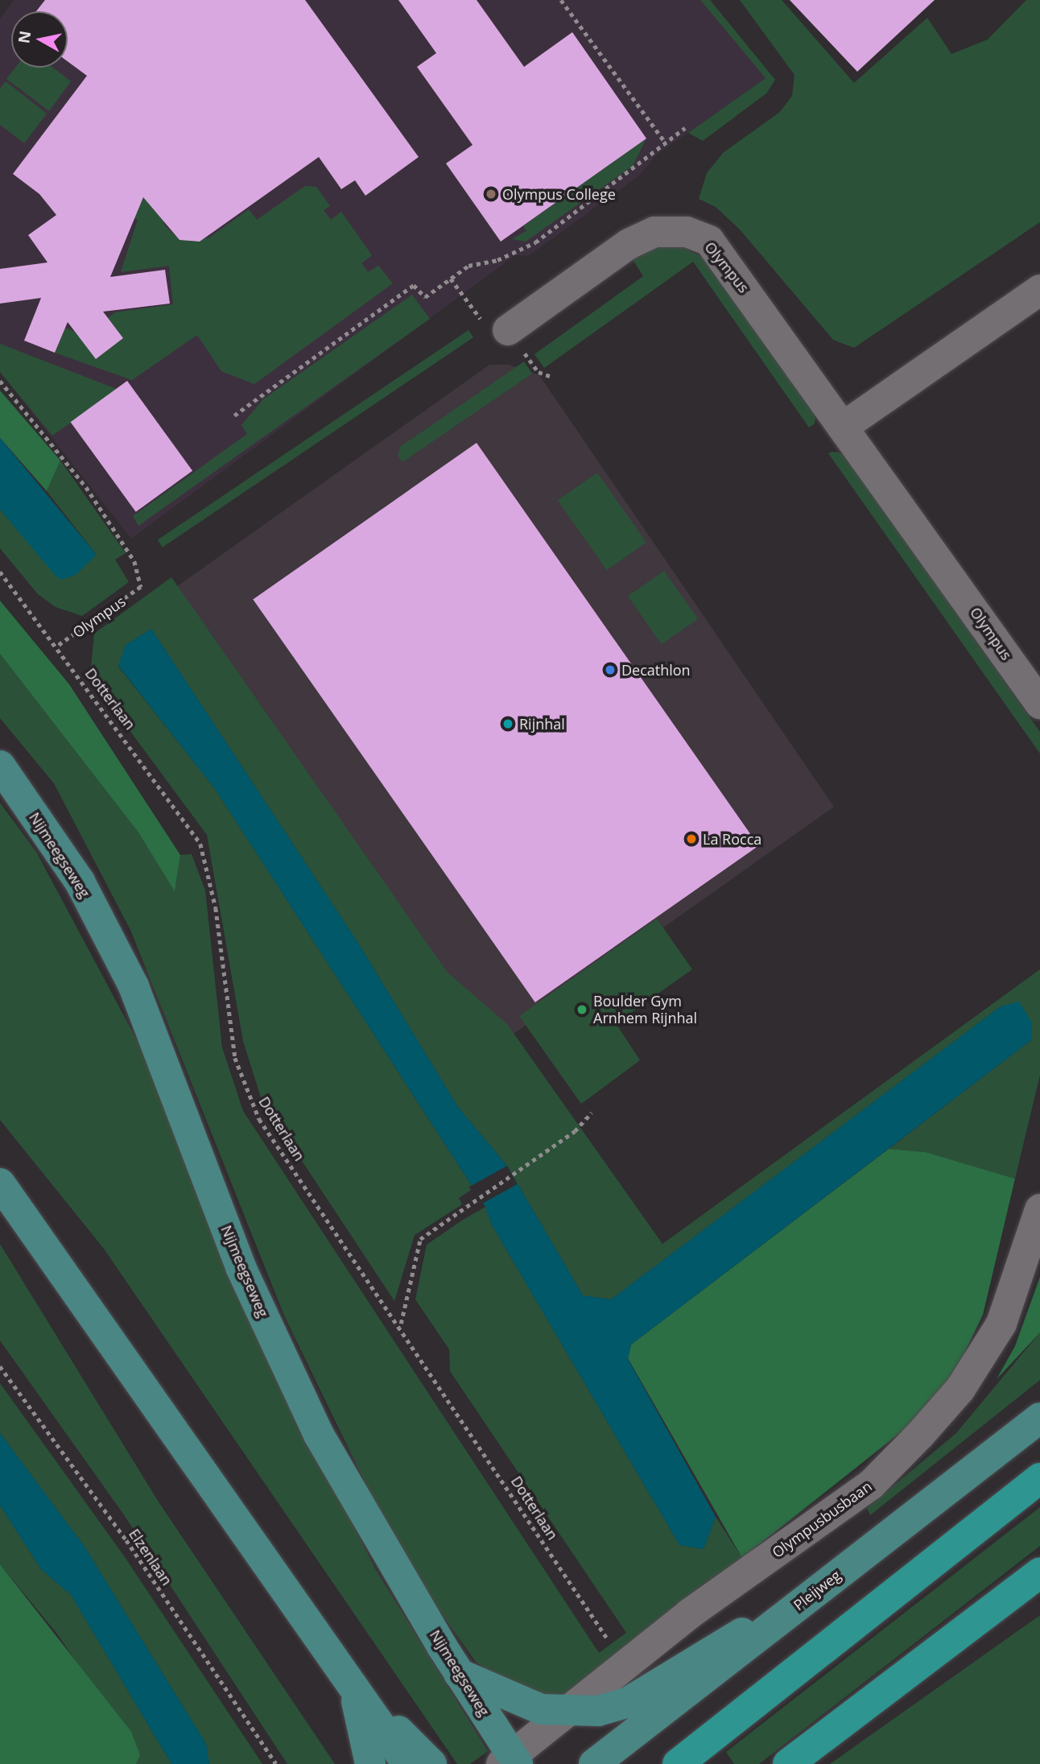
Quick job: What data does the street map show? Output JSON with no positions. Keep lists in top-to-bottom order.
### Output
{
  "streets": {
    "main road": ["Nijmeegseweg", "Pleijweg"],
    "street": ["Olympus", "Olympusbusbaan"],
    "path": ["Dotterlaan", "Elzenlaan"]
  },
  "crossings": [
    ["Olympus", "Dotterlaan"],
    ["Nijmeegseweg", "Olympusbusbaan"]
  ],
  "places": [
    "Olympus College",
    "Decathlon",
    "Rijnhal",
    "La Rocca",
    "Boulder Gym Arnhem Rijnhal"
  ],
  "north": "left"
}
